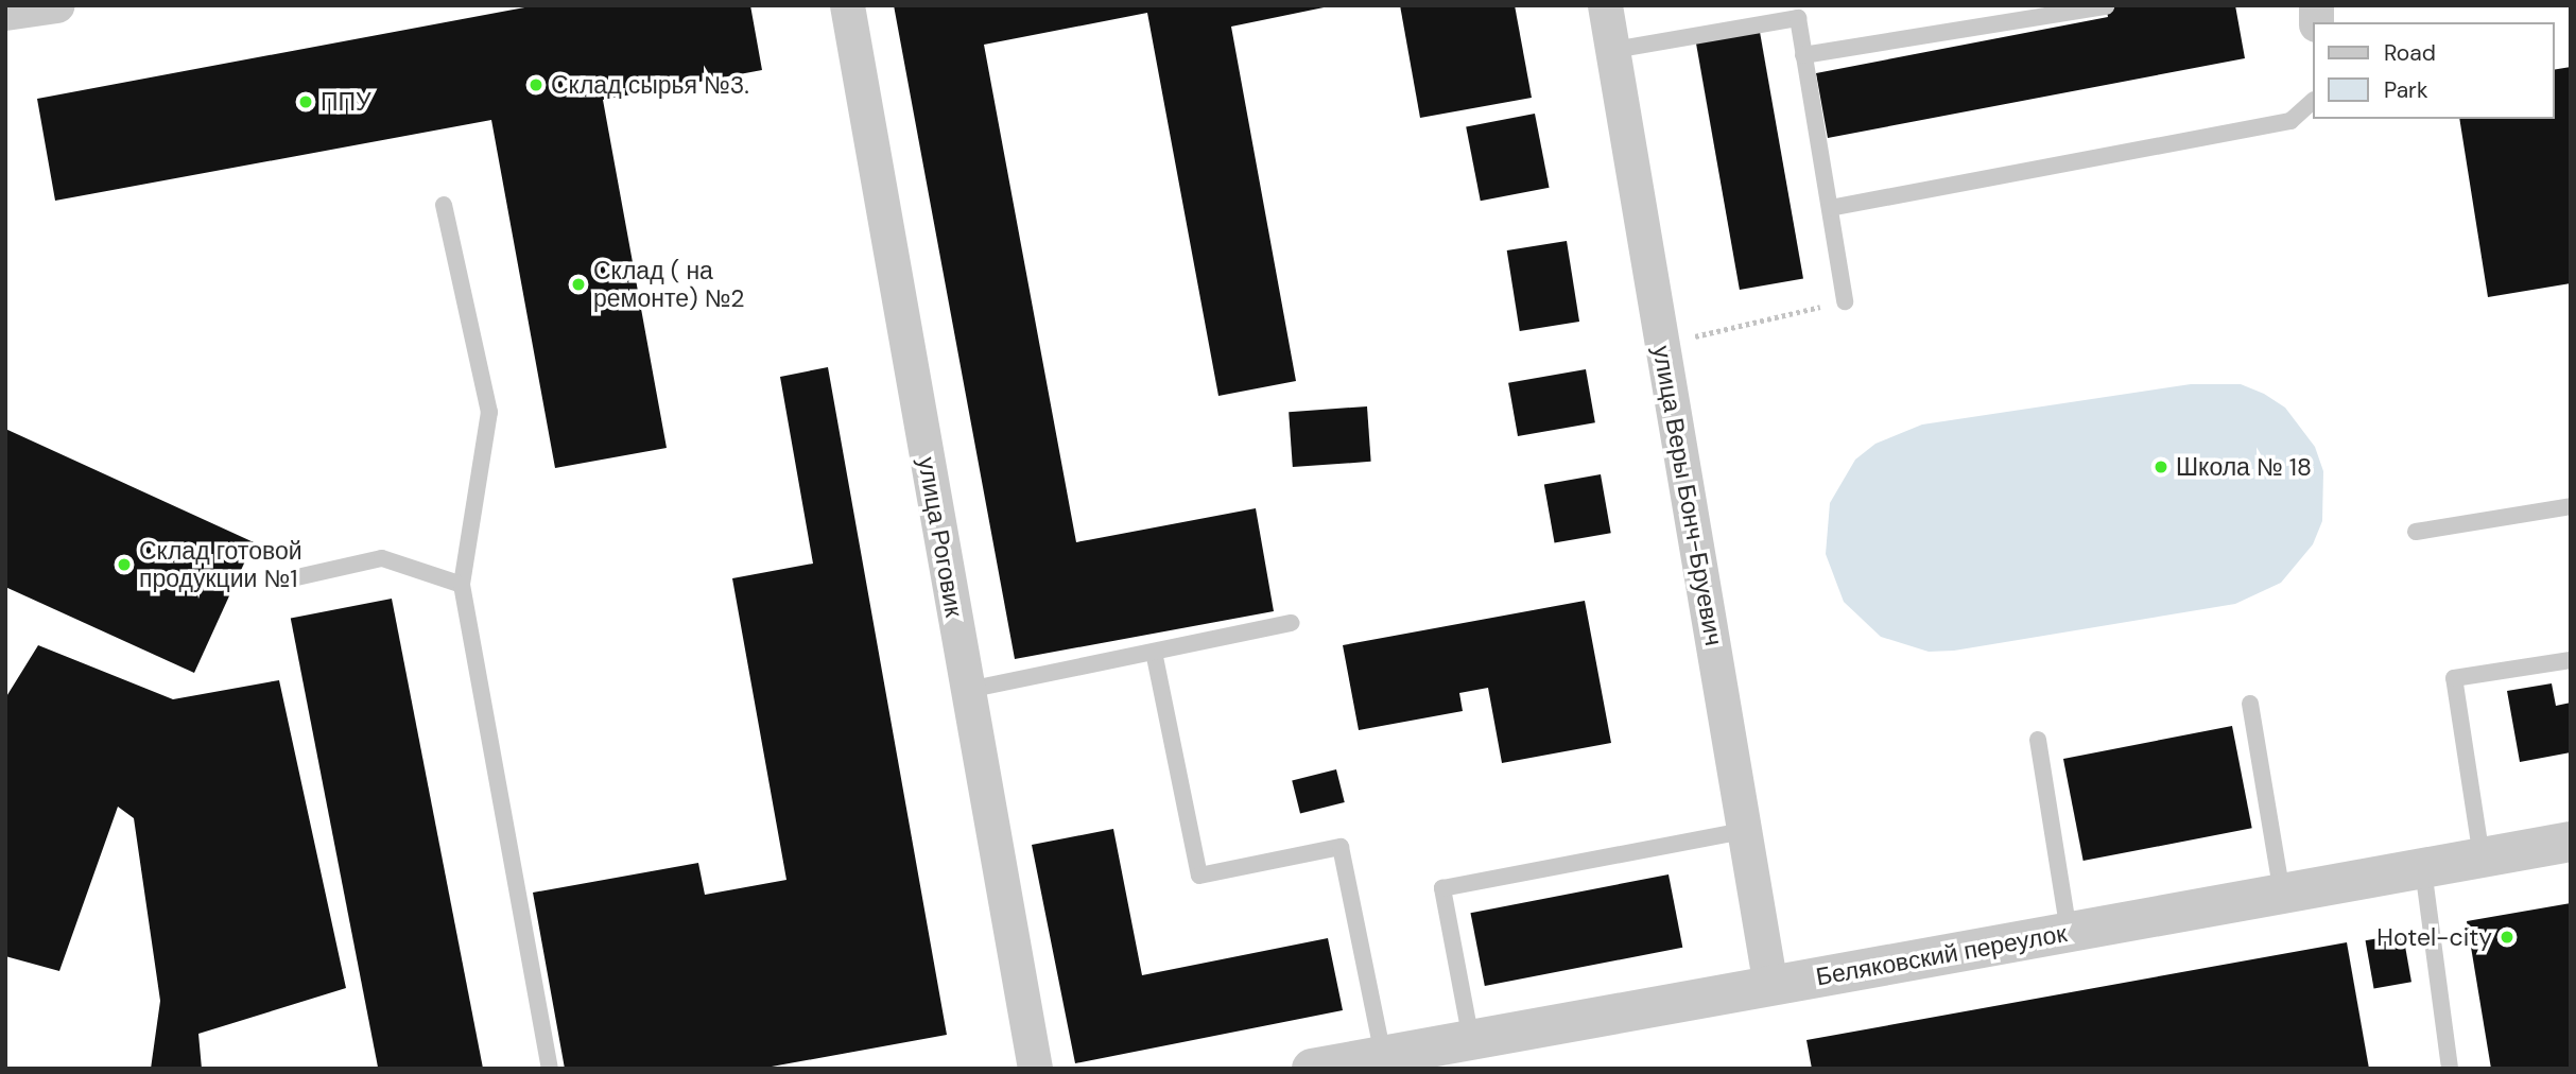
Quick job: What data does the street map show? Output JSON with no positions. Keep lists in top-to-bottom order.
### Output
{
  "streets": {
    "street": ["улица Веры Бонч-Бруевич", "улица Роговик", "Беляковский переулок"]
  },
  "crossings": [
    ["улица Веры Бонч-Бруевич", "Беляковский переулок"]
  ],
  "places": [
    "Склад сырья №3.",
    "ППУ",
    "Склад ( на ремонте) №2",
    "Школа № 18",
    "Склад готовой продукции №1",
    "Hotel-city"
  ],
  "legend": ["Road", "Park"]
}
